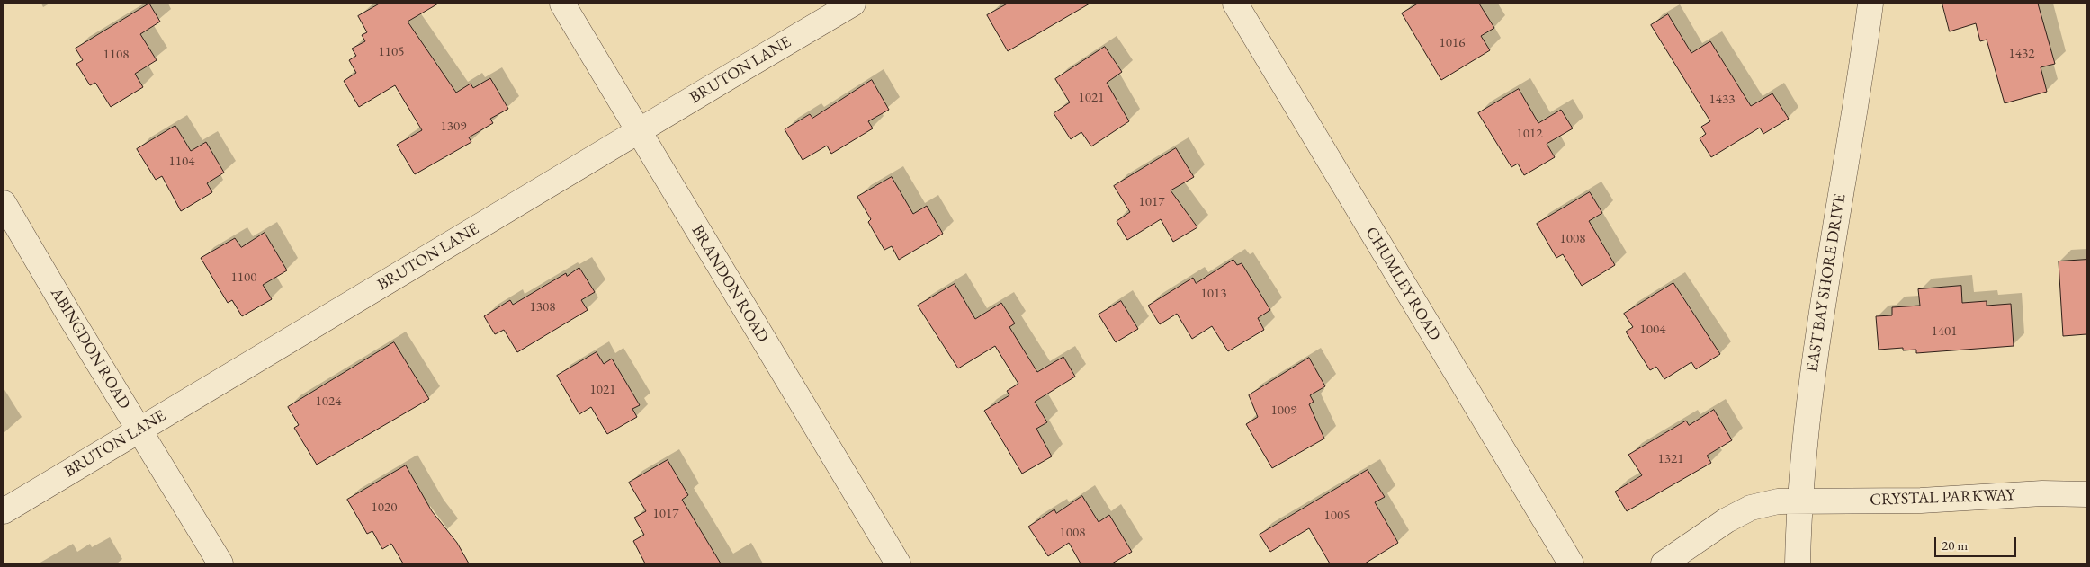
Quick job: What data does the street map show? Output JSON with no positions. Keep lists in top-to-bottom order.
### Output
{
  "streets": {
    "street": [
      "BRUTON LANE",
      "EAST BAY SHORE DRIVE",
      "BRANDON ROAD",
      "CHUMLEY ROAD",
      "ABINGDON ROAD",
      "CRYSTAL PARKWAY"
    ]
  },
  "crossings": [
    ["BRUTON LANE", "BRANDON ROAD"],
    ["BRUTON LANE", "ABINGDON ROAD"],
    ["EAST BAY SHORE DRIVE", "CRYSTAL PARKWAY"]
  ],
  "house_numbers": [
    "1016",
    "1105",
    "1432",
    "1108",
    "1021",
    "1433",
    "1309",
    "1012",
    "1104",
    "1017",
    "1008",
    "1100",
    "1013",
    "1308",
    "1004",
    "1401",
    "1021",
    "1024",
    "1009",
    "1321",
    "1020",
    "1017",
    "1005",
    "1008"
  ],
  "scale_bar": "20 m"
}
